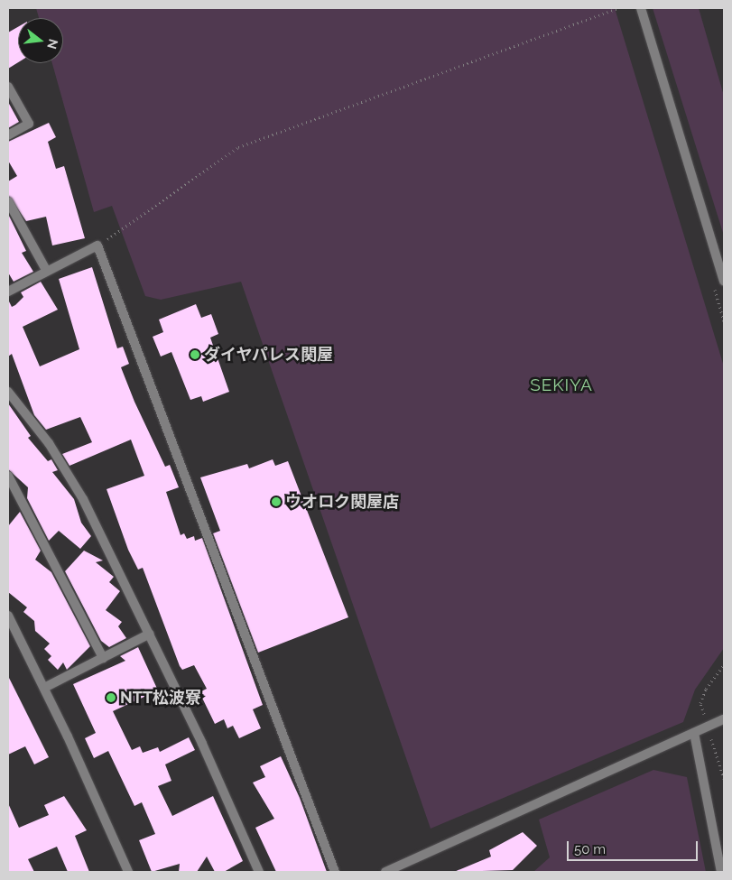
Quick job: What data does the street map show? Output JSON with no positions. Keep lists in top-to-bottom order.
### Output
{
  "districts": ["SEKIYA"],
  "places": ["ダイヤパレス関屋", "ウオロク関屋店", "NTT松波寮"],
  "scale_bar": "50 m",
  "north": "right"
}
